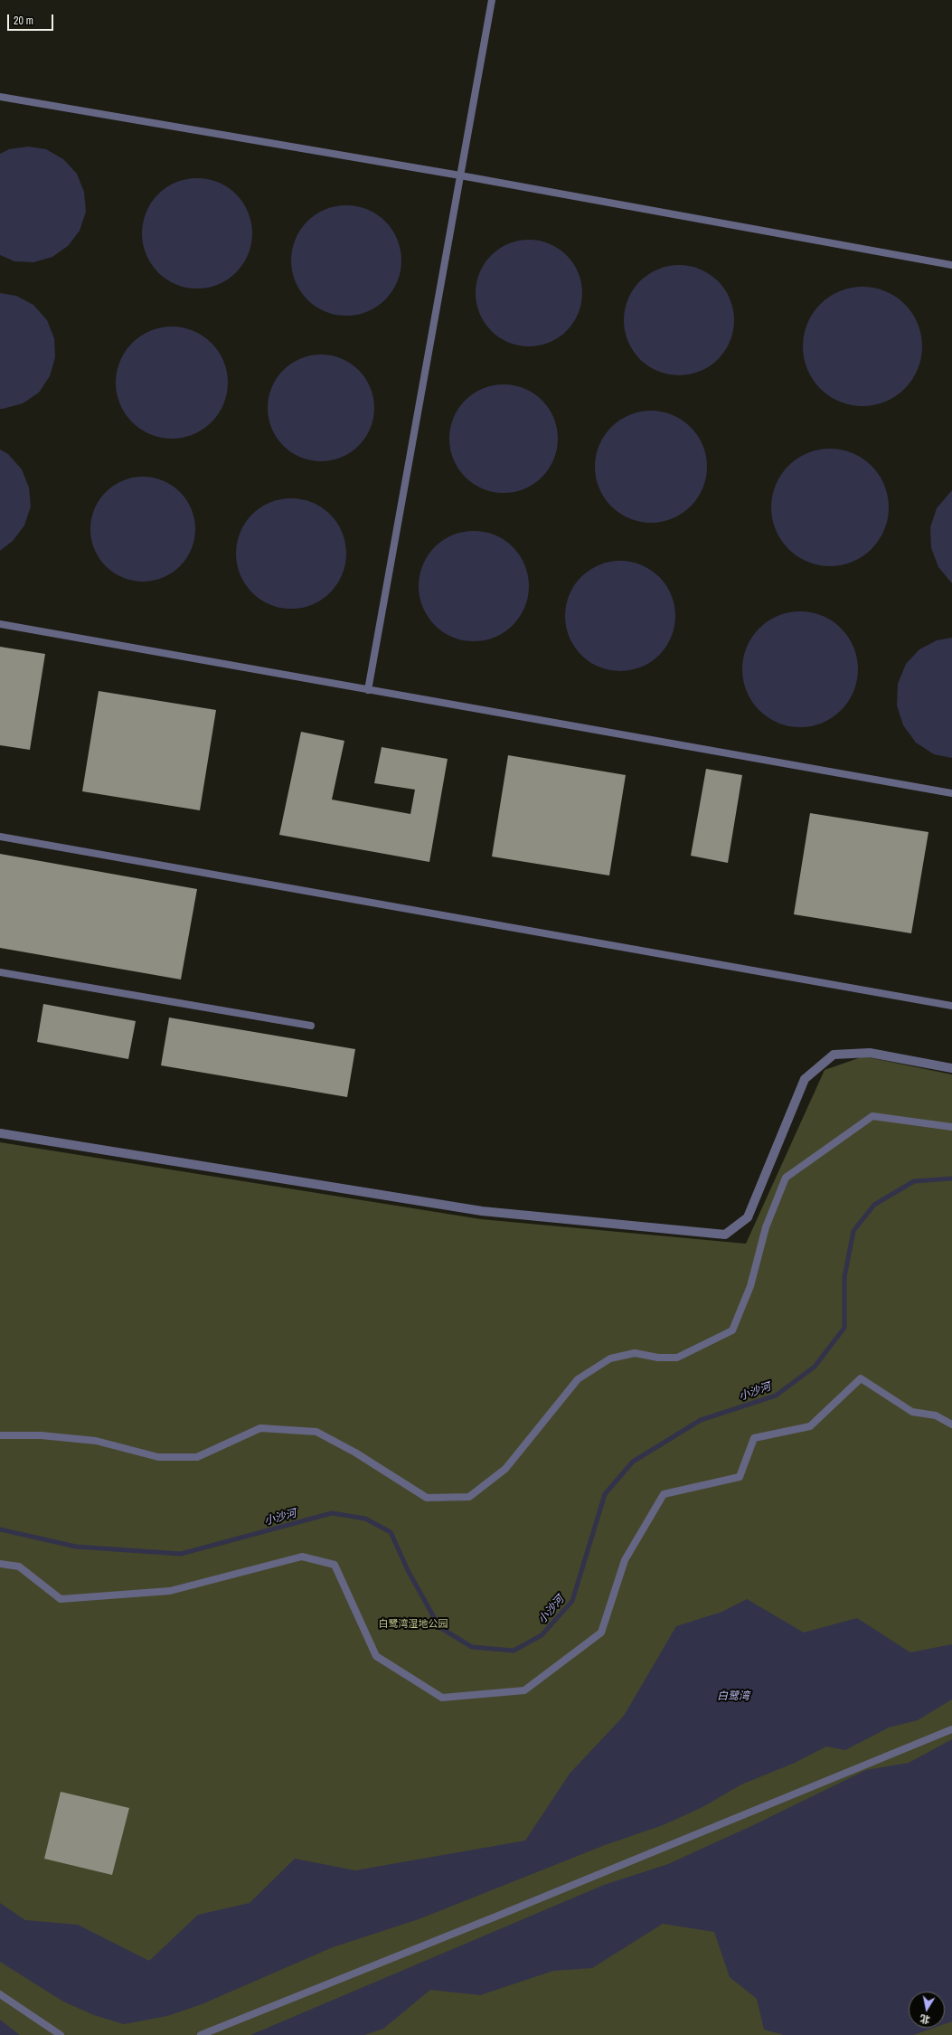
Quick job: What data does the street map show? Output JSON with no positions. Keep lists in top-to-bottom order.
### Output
{
  "water": ["小沙河", "白鹭湾"],
  "parks": ["白鹭湾湿地公园"],
  "scale_bar": "20 m",
  "north": "bottom"
}
